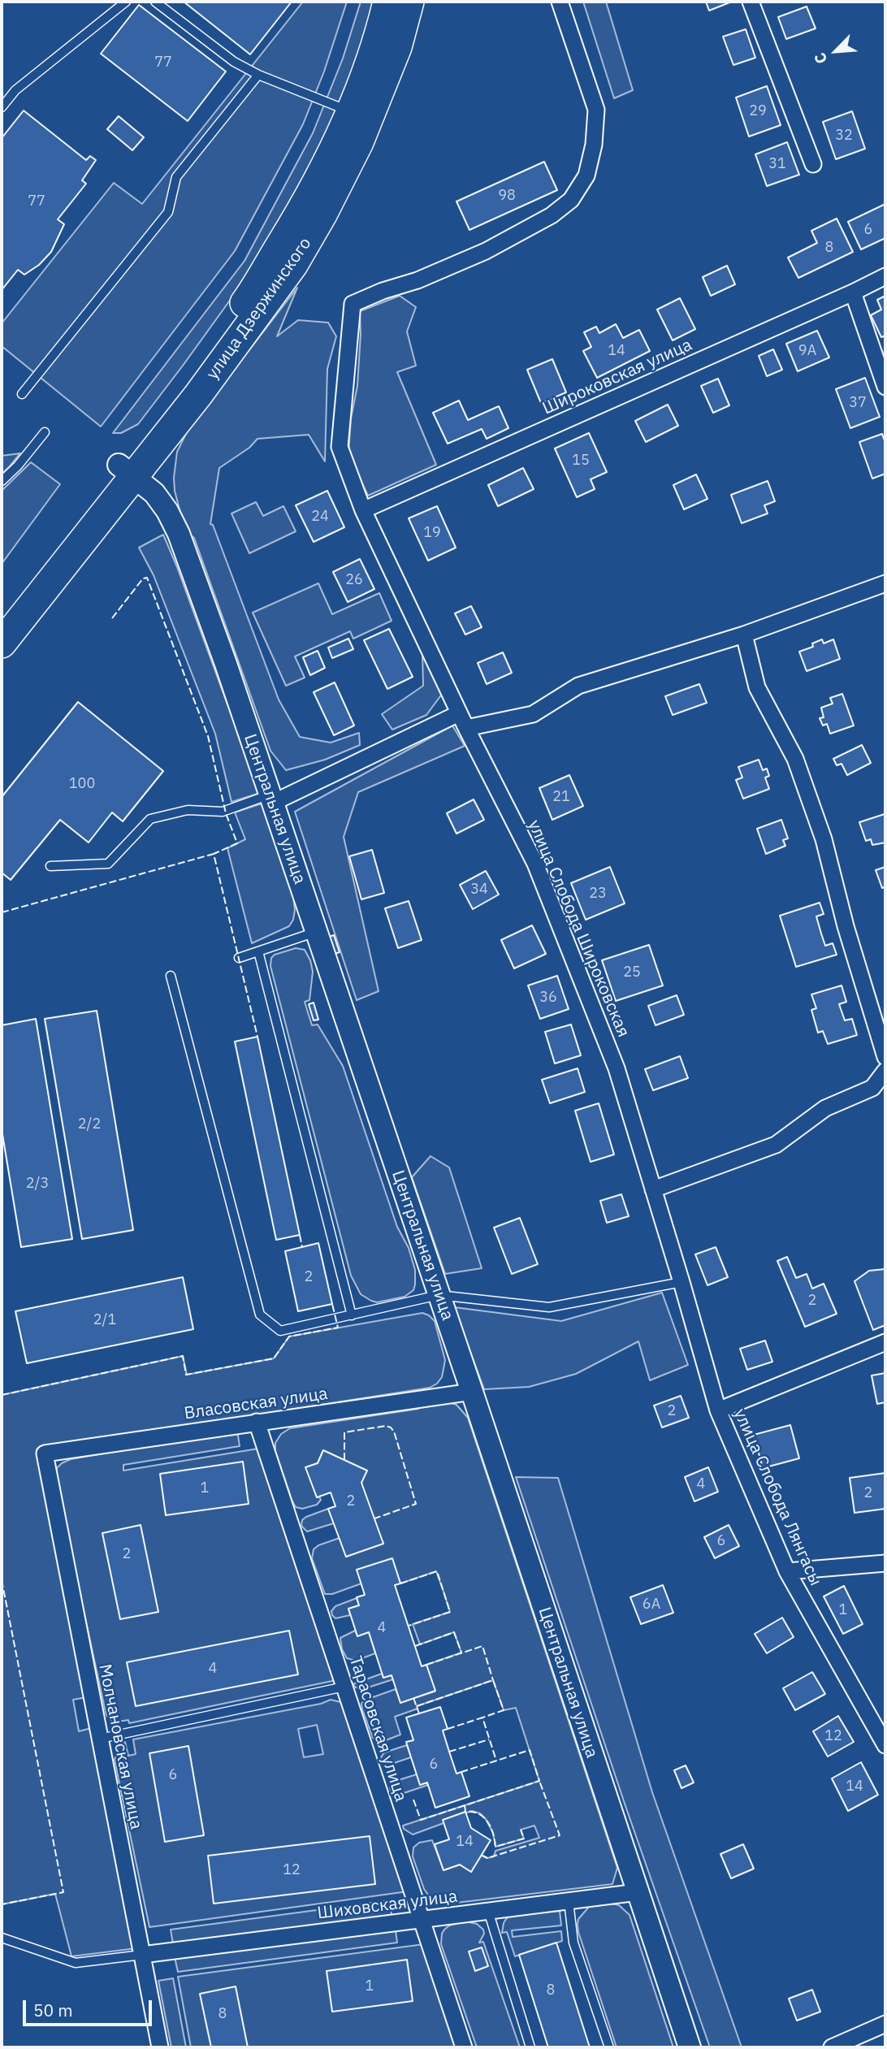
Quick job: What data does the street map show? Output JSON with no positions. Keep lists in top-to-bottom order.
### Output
{
  "streets": {
    "highway": ["улица Дзержинского"],
    "street": [
      "Широковская улица",
      "Центральная улица",
      "улица Слобода Широковская",
      "Власовская улица",
      "улица Слобода Лянгасы",
      "Тарасовская улица",
      "Молчановская улица",
      "Шиховская улица"
    ]
  },
  "crossings": [
    ["улица Дзержинского", "Центральная улица"],
    ["Широковская улица", "улица Слобода Широковская"],
    ["Центральная улица", "Власовская улица"],
    ["Центральная улица", "Шиховская улица"],
    ["улица Слобода Широковская", "улица Слобода Лянгасы"],
    ["Власовская улица", "Тарасовская улица"],
    ["Власовская улица", "Молчановская улица"],
    ["Тарасовская улица", "Шиховская улица"],
    ["Молчановская улица", "Шиховская улица"]
  ],
  "house_numbers": [
    "77",
    "29",
    "32",
    "31",
    "98",
    "77",
    "6",
    "8",
    "14",
    "9А",
    "37",
    "15",
    "24",
    "19",
    "26",
    "100",
    "21",
    "34",
    "23",
    "25",
    "36",
    "2/2",
    "2/3",
    "2",
    "2",
    "2/1",
    "2",
    "4",
    "1",
    "2",
    "2",
    "6",
    "2",
    "6А",
    "1",
    "4",
    "4",
    "12",
    "6",
    "6",
    "14",
    "14",
    "12",
    "1",
    "8",
    "8"
  ],
  "scale_bar": "50 m",
  "north": "bottom left"
}
